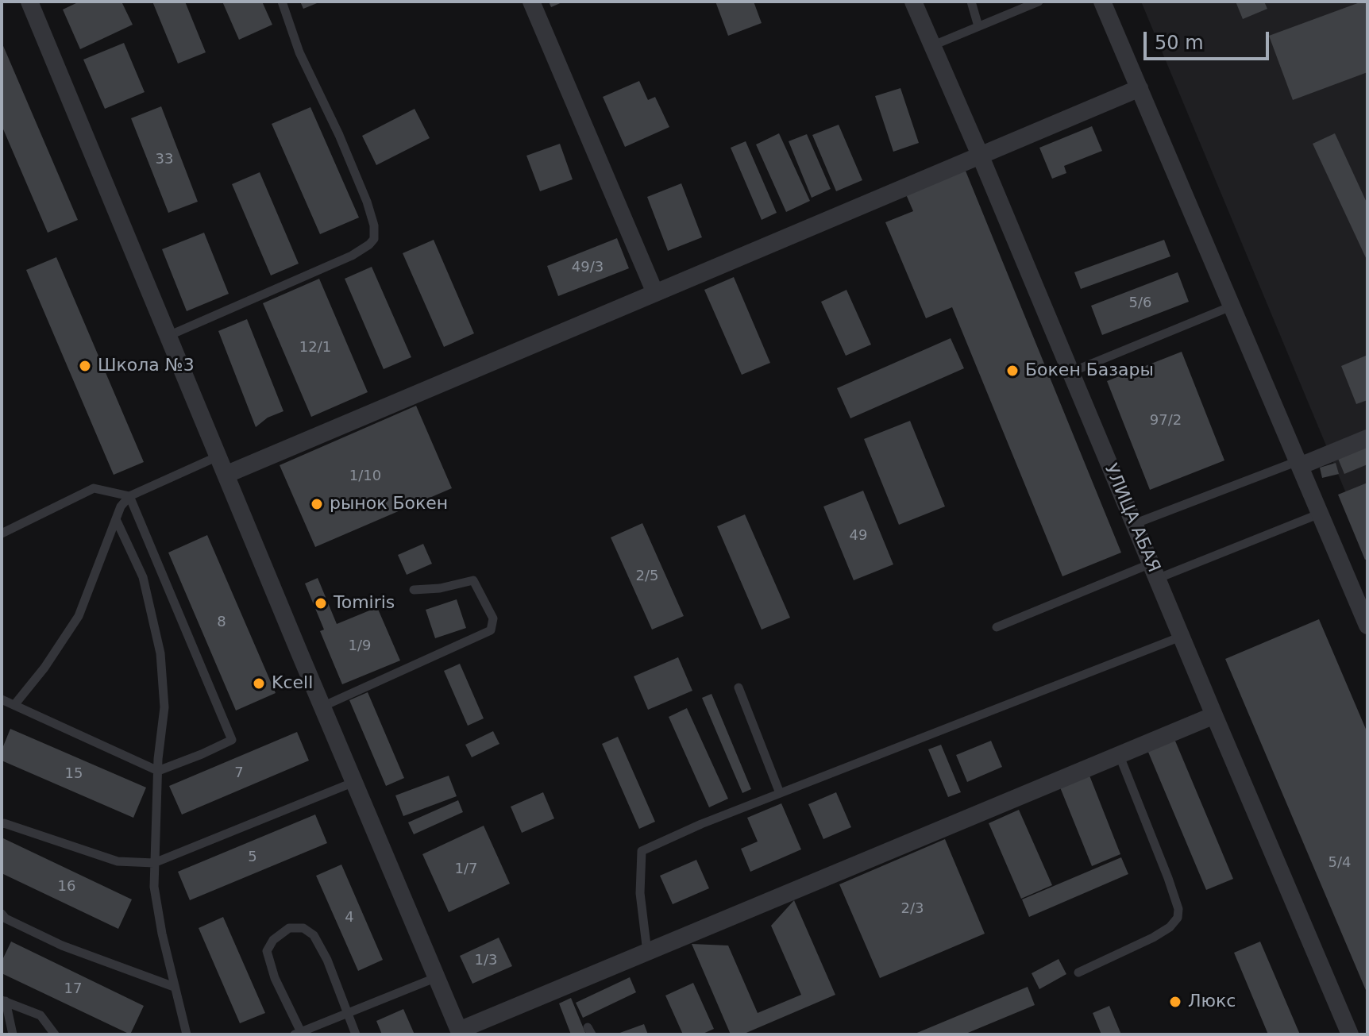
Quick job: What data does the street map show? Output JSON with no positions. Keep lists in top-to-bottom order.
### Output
{
  "streets": {
    "street": ["УЛИЦА АБАЯ"]
  },
  "places": [
    "Школа №3",
    "Бокен Базары",
    "рынок Бокен",
    "Tomiris",
    "Kcell",
    "Люкс"
  ],
  "house_numbers": [
    "33",
    "49/3",
    "5/6",
    "12/1",
    "97/2",
    "1/10",
    "49",
    "2/5",
    "8",
    "1/9",
    "7",
    "15",
    "5",
    "5/4",
    "1/7",
    "16",
    "2/3",
    "4",
    "1/3",
    "17"
  ],
  "scale_bar": "50 m"
}
